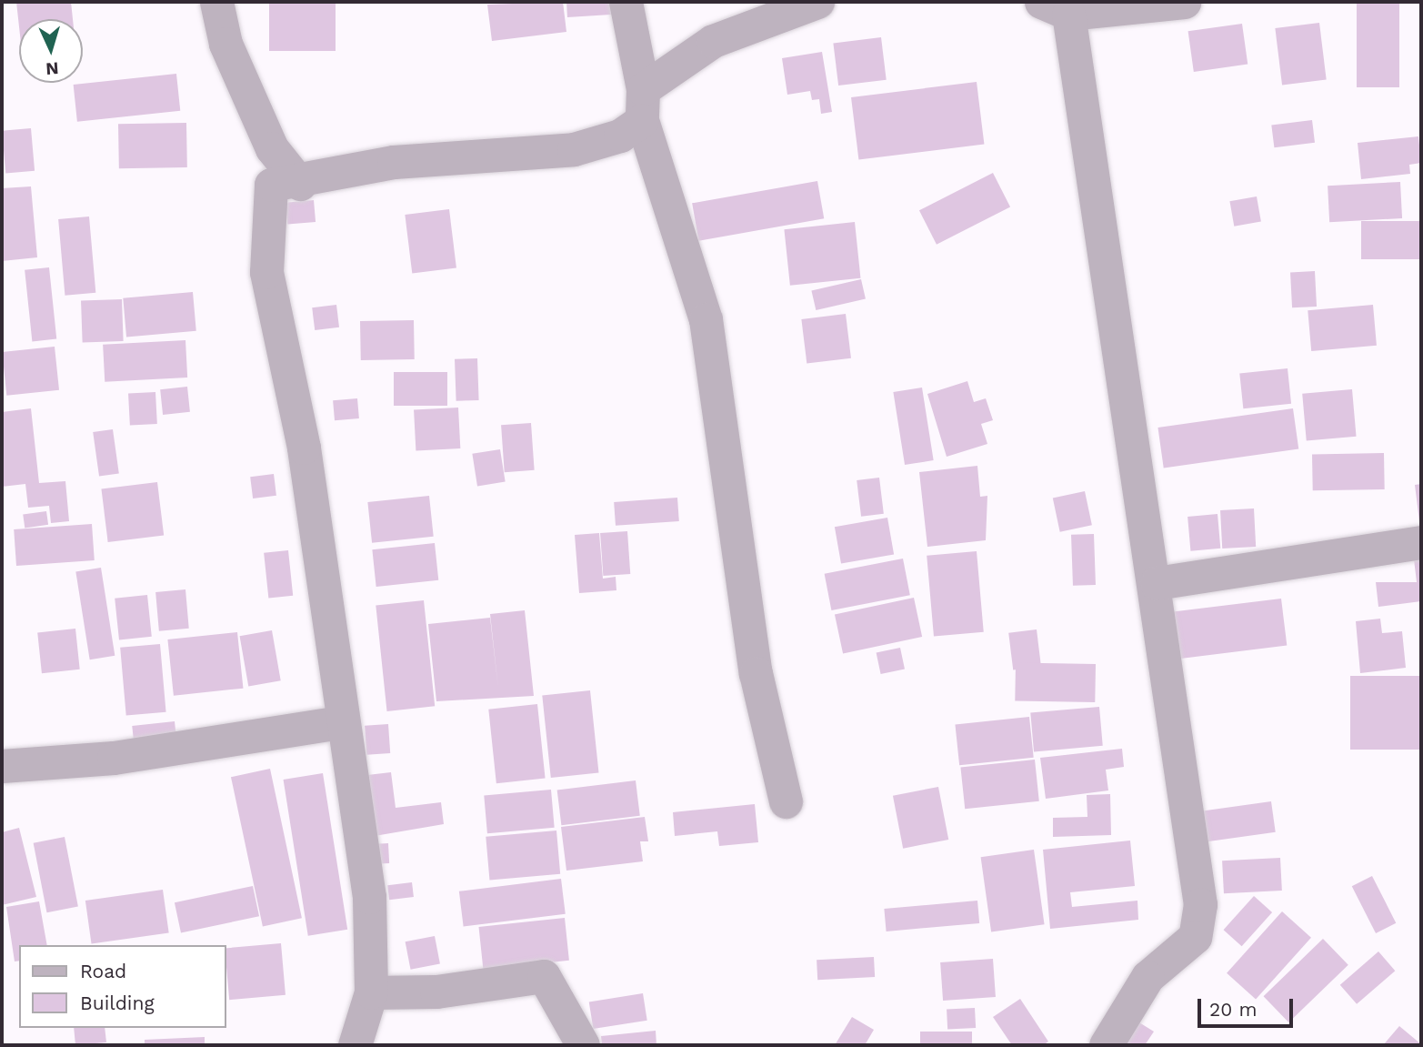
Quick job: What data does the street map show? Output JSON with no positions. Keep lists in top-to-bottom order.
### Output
{
  "legend": ["Road", "Building"],
  "scale_bar": "20 m",
  "north": "bottom"
}
